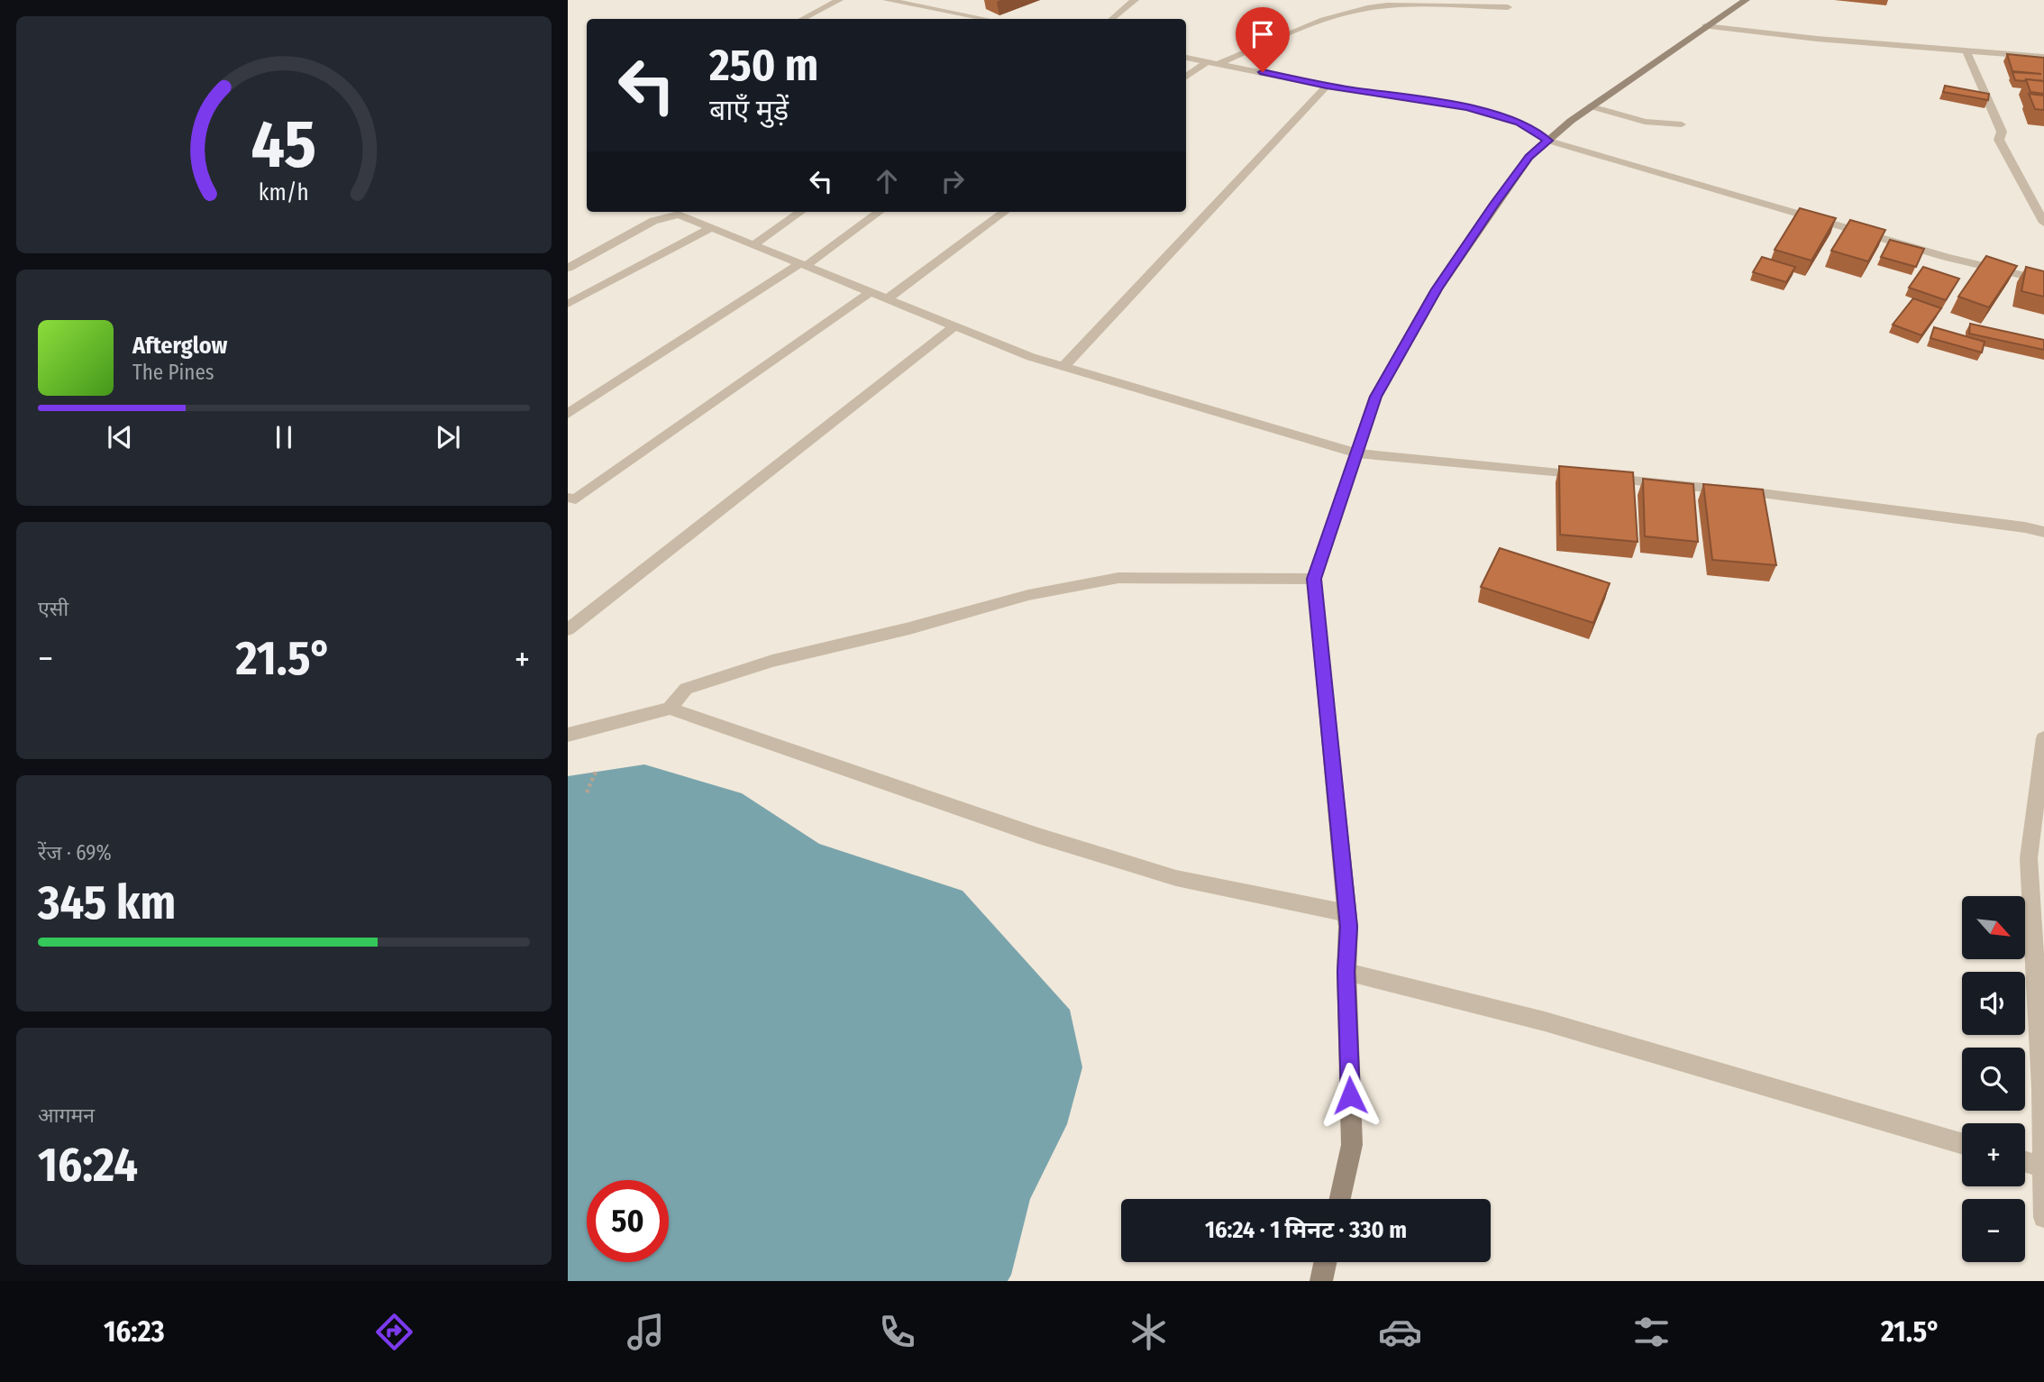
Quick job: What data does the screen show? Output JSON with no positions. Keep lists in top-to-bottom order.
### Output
{
  "north": "bottom right",
  "page": {
    "turn": ["250 m", "बाएँ मुड़ें"],
    "song": ["Afterglow", "The Pines"],
    "tile": [
      "एसी",
      ["रेंज · 69%", "345 km"],
      ["आगमन", "16:24"]
    ],
    "heat": ["−", "21.5°", "+"],
    "map_buttons": ["+", "−"],
    "limit": "50",
    "trip": "16:24 · 1 मिनट · 330 m",
    "tabs": ["16:23", "21.5°"],
    "gauge": ["45", "km/h"]
  }
}
